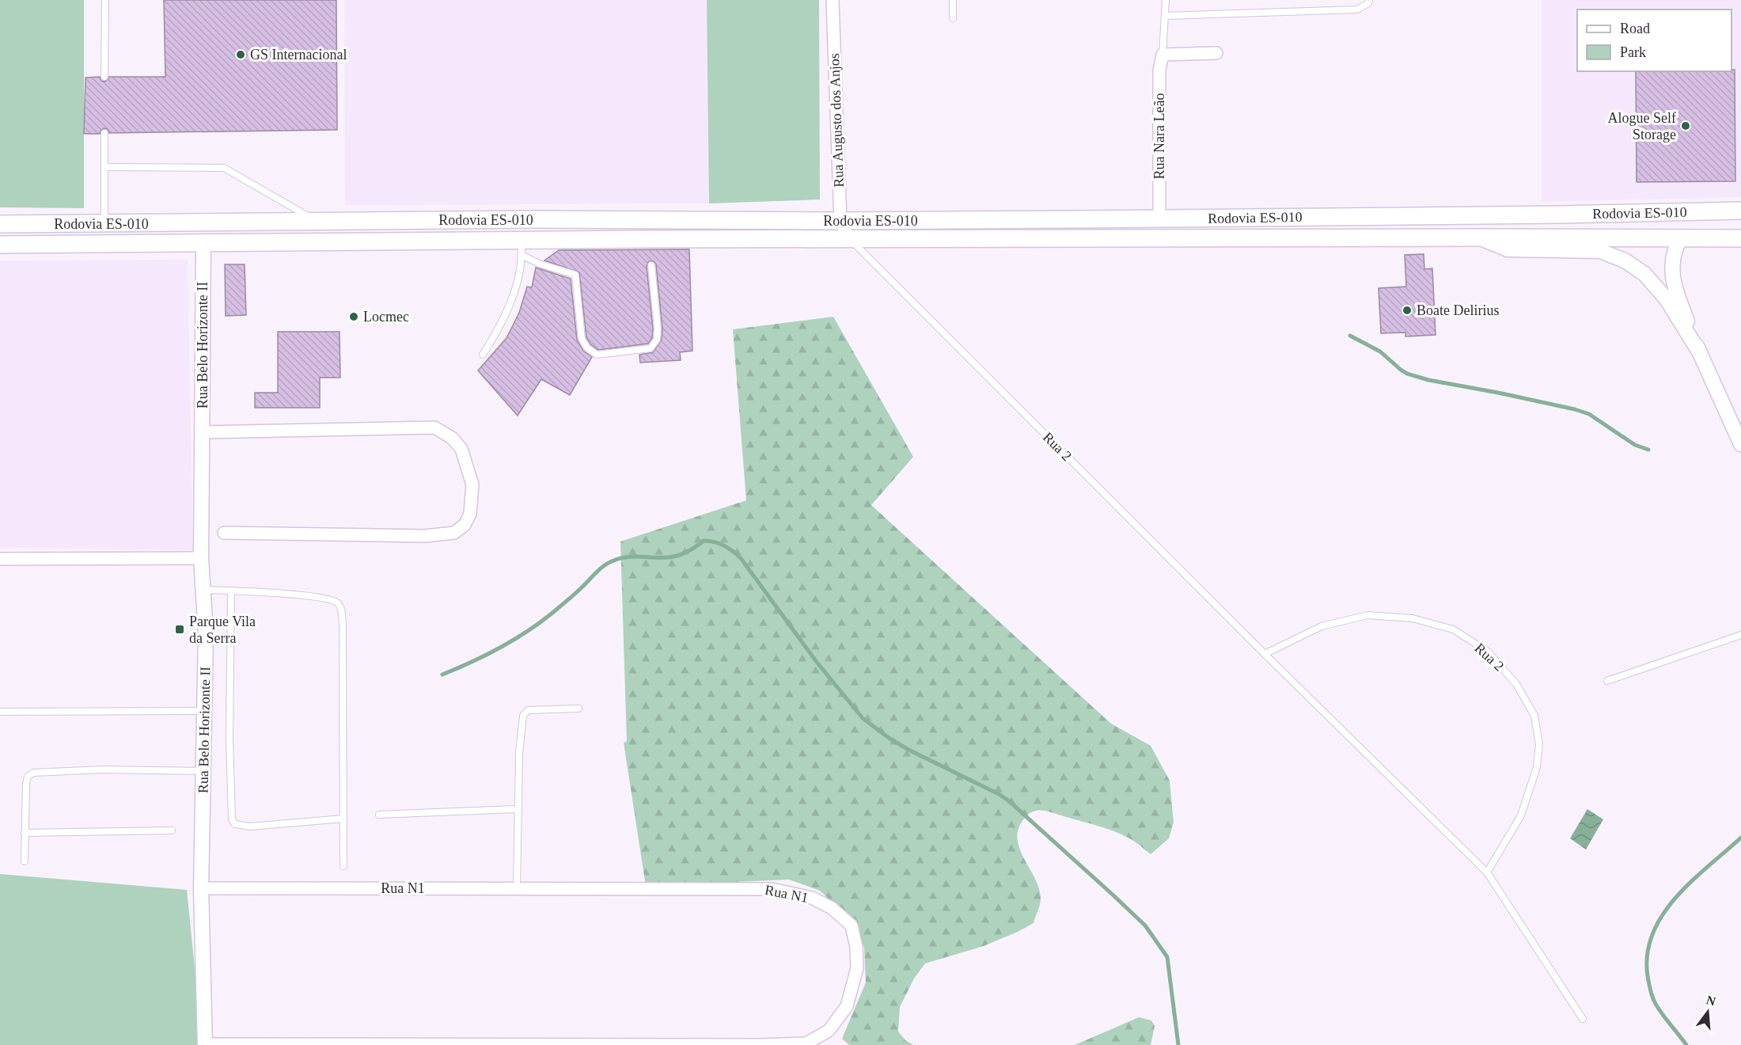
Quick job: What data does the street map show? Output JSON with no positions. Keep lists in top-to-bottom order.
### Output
{
  "streets": {
    "main road": ["Rodovia ES-010"],
    "street": [
      "Rua Augusto dos Anjos",
      "Rua Nara Leão",
      "Rua Belo Horizonte II",
      "Rua N1"
    ],
    "lane": ["Rua 2"]
  },
  "crossings": [
    ["Rua Augusto dos Anjos", "Rodovia ES-010"],
    ["Rua Augusto dos Anjos", "Rua 2"],
    ["Rua Nara Leão", "Rodovia ES-010"],
    ["Rodovia ES-010", "Rua Belo Horizonte II"],
    ["Rodovia ES-010", "Rua 2"],
    ["Rua Belo Horizonte II", "Rua N1"]
  ],
  "places": {
    "other": [
      "GS Internacional",
      "Alogue Self Storage",
      "Boate Delirius",
      "Locmec"
    ],
    "transit": ["Parque Vila da Serra"]
  },
  "legend": ["Road", "Park"],
  "north": "top"
}
